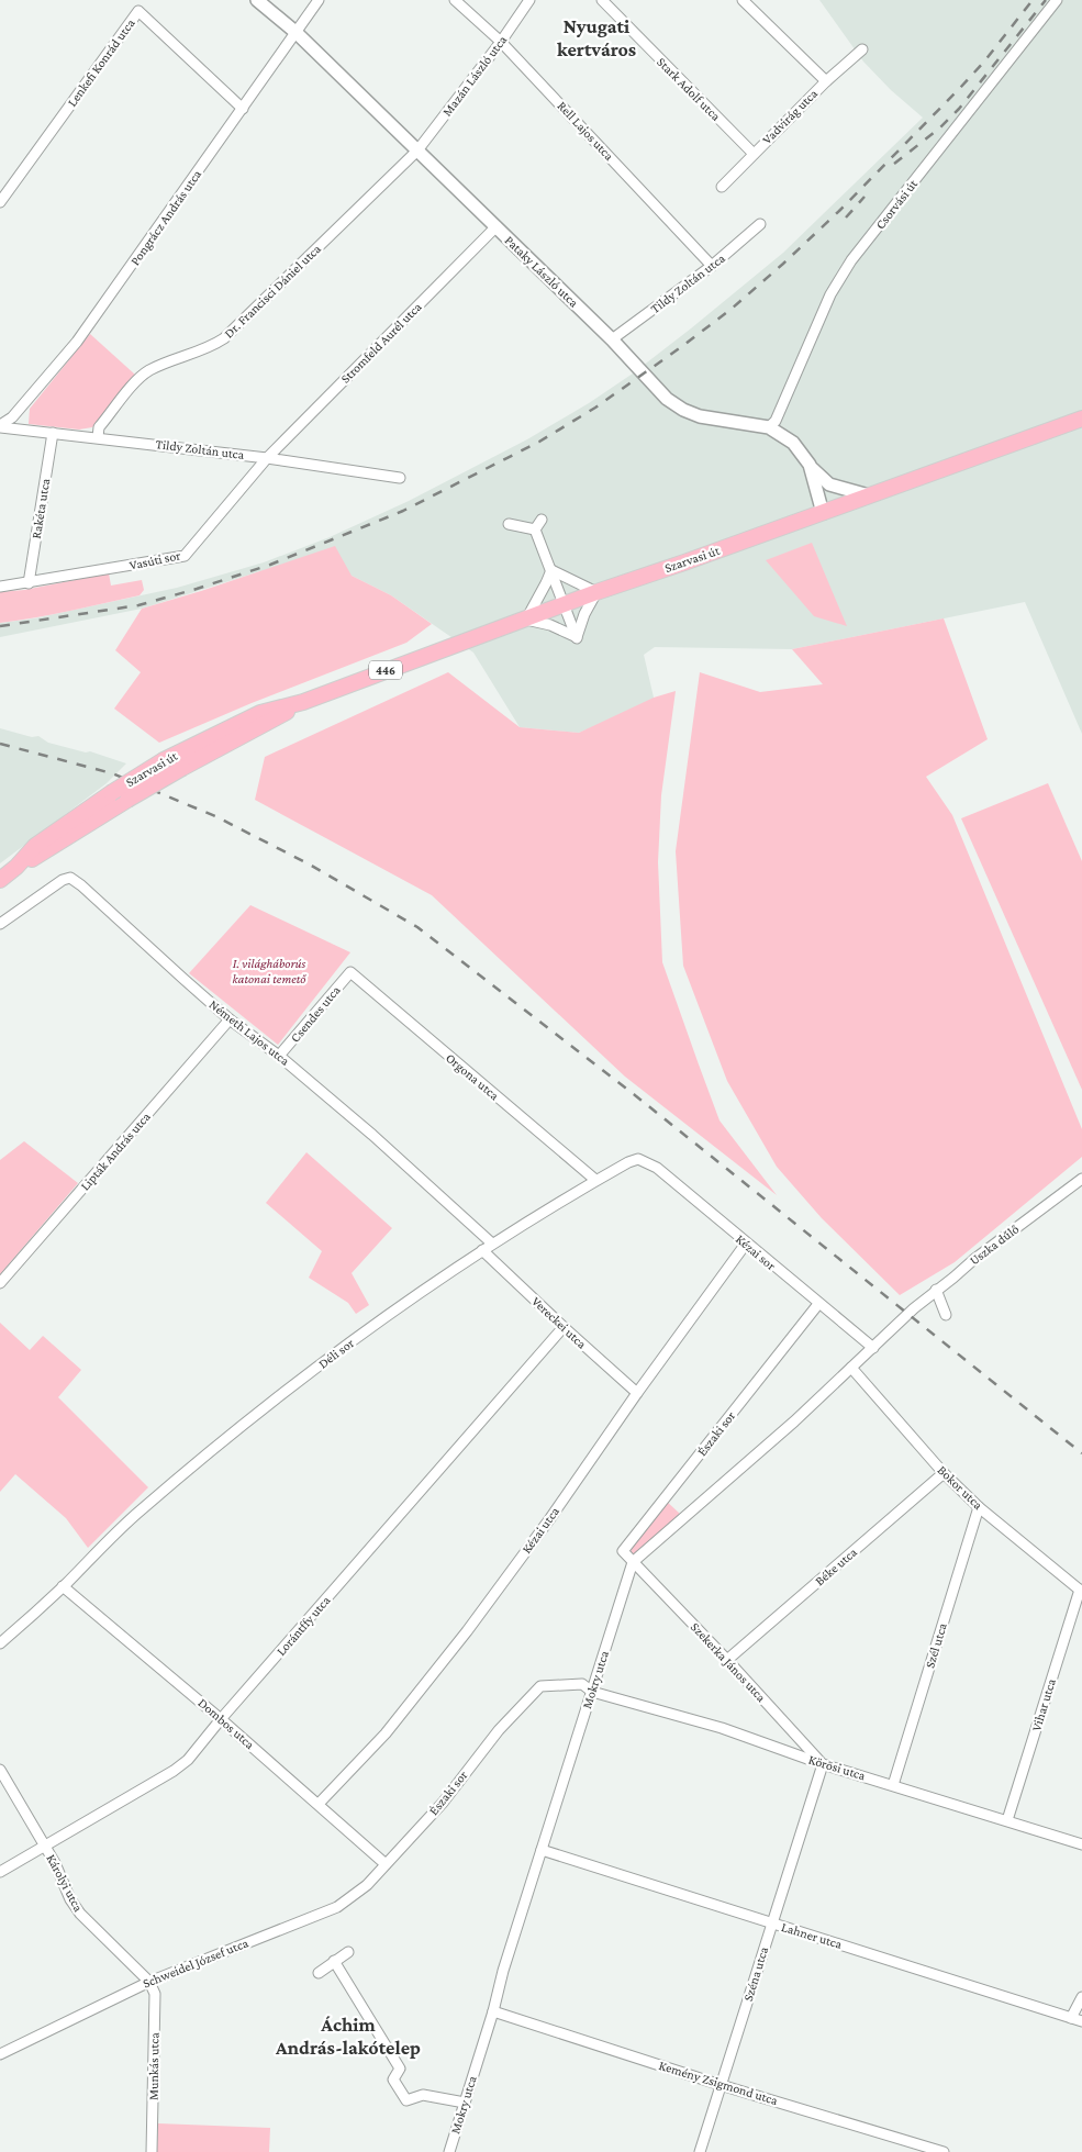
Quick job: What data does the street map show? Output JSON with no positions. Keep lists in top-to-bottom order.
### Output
{
  "streets": {
    "main road": ["Szarvasi út", "446"],
    "street": [
      "Lenkefi Konrád utca",
      "Mazán László utca",
      "Stark Adolf utca",
      "Vadvirág utca",
      "Rell Lajos utca",
      "Csorvási út",
      "Pongrácz András utca",
      "Pataky László utca",
      "Tildy Zoltán utca",
      "Dr. Francisci Dániel utca",
      "Stromfeld Aurél utca",
      "Rakéta utca",
      "Vasúti sor",
      "Csendes utca",
      "Németh Lajos utca",
      "Orgona utca",
      "Lipták András utca",
      "Uszka dűlő",
      "Kézai sor",
      "Vereckei utca",
      "Déli sor",
      "Északi sor",
      "Bokor utca",
      "Kézai utca",
      "Béke utca",
      "Lorántffy utca",
      "Szél utca",
      "Szekerka János utca",
      "Mokry utca",
      "Vihar utca",
      "Dombos utca",
      "Körösi utca",
      "Károlyi utca",
      "Lahner utca",
      "Schweidel József utca",
      "Széna utca",
      "Munkás utca",
      "Kemény Zsigmond utca"
    ]
  },
  "crossings": [
    ["Lenkefi Konrád utca", "Pongrácz András utca"],
    ["Mazán László utca", "Rell Lajos utca"],
    ["Mazán László utca", "Pataky László utca"],
    ["Mazán László utca", "Dr. Francisci Dániel utca"],
    ["Stark Adolf utca", "Vadvirág utca"],
    ["Rell Lajos utca", "Tildy Zoltán utca"],
    ["Csorvási út", "Pataky László utca"],
    ["Pongrácz András utca", "Pataky László utca"],
    ["Pongrácz András utca", "Tildy Zoltán utca"],
    ["Pataky László utca", "Tildy Zoltán utca"],
    ["Pataky László utca", "Dr. Francisci Dániel utca"],
    ["Pataky László utca", "Stromfeld Aurél utca"],
    ["Pataky László utca", "Szarvasi út"],
    ["Tildy Zoltán utca", "Dr. Francisci Dániel utca"],
    ["Tildy Zoltán utca", "Stromfeld Aurél utca"],
    ["Tildy Zoltán utca", "Rakéta utca"],
    ["Tildy Zoltán utca", "Vasúti sor"],
    ["Stromfeld Aurél utca", "Vasúti sor"],
    ["Rakéta utca", "Vasúti sor"],
    ["Csendes utca", "Németh Lajos utca"],
    ["Csendes utca", "Orgona utca"],
    ["Németh Lajos utca", "Lipták András utca"],
    ["Németh Lajos utca", "Déli sor"],
    ["Orgona utca", "Déli sor"],
    ["Uszka dűlő", "Kézai sor"],
    ["Kézai sor", "Déli sor"],
    ["Kézai sor", "Északi sor"],
    ["Kézai sor", "Kézai utca"],
    ["Vereckei utca", "Déli sor"],
    ["Vereckei utca", "Kézai utca"],
    ["Vereckei utca", "Lorántffy utca"],
    ["Déli sor", "Dombos utca"],
    ["Északi sor", "Szekerka János utca"],
    ["Északi sor", "Mokry utca"],
    ["Északi sor", "Dombos utca"],
    ["Északi sor", "Körösi utca"],
    ["Északi sor", "Schweidel József utca"],
    ["Bokor utca", "Béke utca"],
    ["Bokor utca", "Szél utca"],
    ["Bokor utca", "Vihar utca"],
    ["Kézai utca", "Dombos utca"],
    ["Béke utca", "Szekerka János utca"],
    ["Lorántffy utca", "Dombos utca"],
    ["Lorántffy utca", "Károlyi utca"],
    ["Szél utca", "Körösi utca"],
    ["Szekerka János utca", "Mokry utca"],
    ["Szekerka János utca", "Körösi utca"],
    ["Szekerka János utca", "Széna utca"],
    ["Mokry utca", "Körösi utca"],
    ["Mokry utca", "Lahner utca"],
    ["Mokry utca", "Kemény Zsigmond utca"],
    ["Vihar utca", "Körösi utca"],
    ["Dombos utca", "Schweidel József utca"],
    ["Körösi utca", "Széna utca"],
    ["Károlyi utca", "Schweidel József utca"],
    ["Károlyi utca", "Munkás utca"],
    ["Lahner utca", "Széna utca"],
    ["Schweidel József utca", "Munkás utca"],
    ["Széna utca", "Kemény Zsigmond utca"]
  ],
  "districts": ["Nyugati kertváros", "Áchim András-lakótelep"],
  "parks": ["I. világháborús katonai temető"]
}
